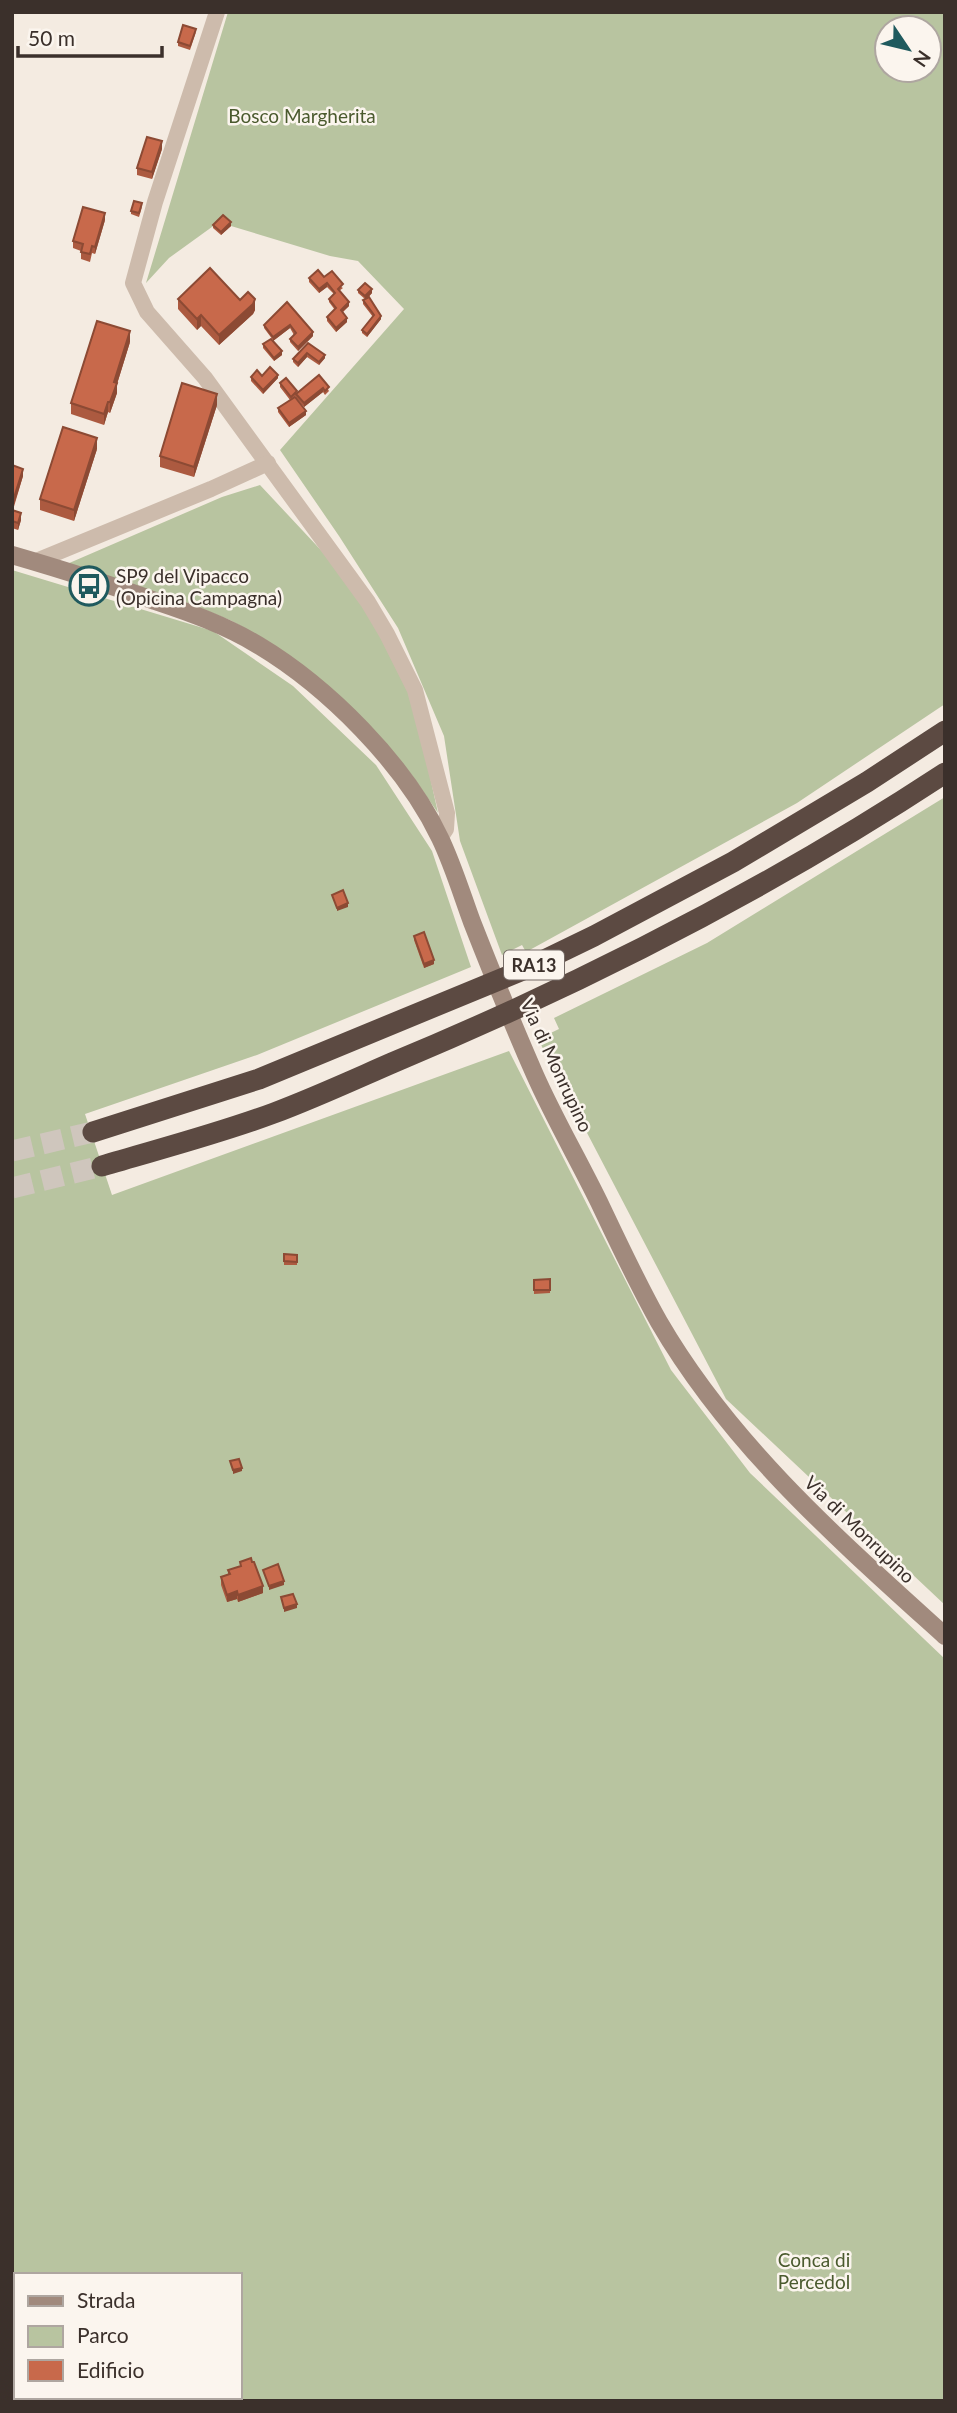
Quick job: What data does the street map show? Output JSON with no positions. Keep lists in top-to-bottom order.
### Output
{
  "streets": {
    "highway": ["RA13"],
    "main road": ["Via di Monrupino"]
  },
  "parks": ["Bosco Margherita", "Conca di Percedol"],
  "places": {
    "bus stop": ["SP9 del Vipacco (Opicina Campagna)"]
  },
  "legend": ["Strada", "Parco", "Edificio"],
  "scale_bar": "50 m",
  "north": "bottom right"
}
